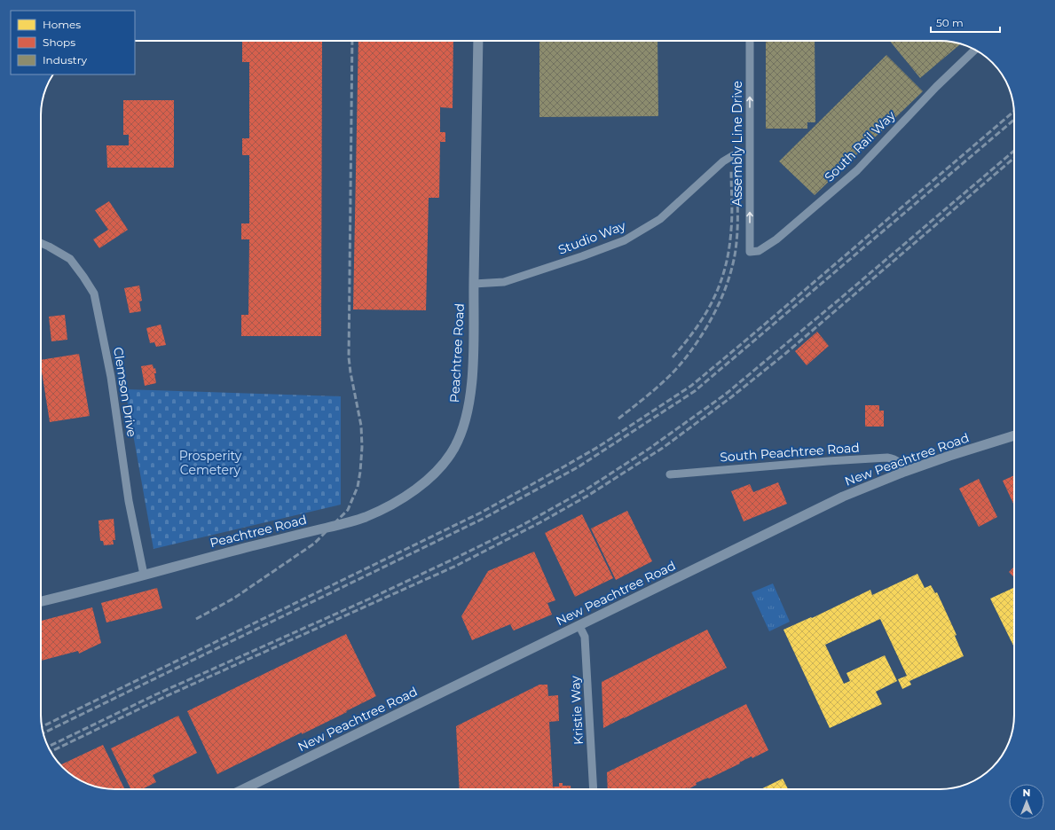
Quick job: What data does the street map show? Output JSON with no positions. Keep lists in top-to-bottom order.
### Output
{
  "streets": {
    "street": [
      "Assembly Line Drive",
      "South Rail Way",
      "Studio Way",
      "Peachtree Road",
      "Clemson Drive",
      "South Peachtree Road",
      "New Peachtree Road",
      "Kristie Way"
    ]
  },
  "crossings": [
    ["Assembly Line Drive", "South Rail Way"],
    ["Studio Way", "Peachtree Road"],
    ["Peachtree Road", "Clemson Drive"],
    ["South Peachtree Road", "New Peachtree Road"],
    ["New Peachtree Road", "Kristie Way"]
  ],
  "one_way": ["Assembly Line Drive"],
  "parks": ["Prosperity Cemetery"],
  "legend": ["Homes", "Shops", "Industry"],
  "scale_bar": "50 m",
  "north": "top"
}
